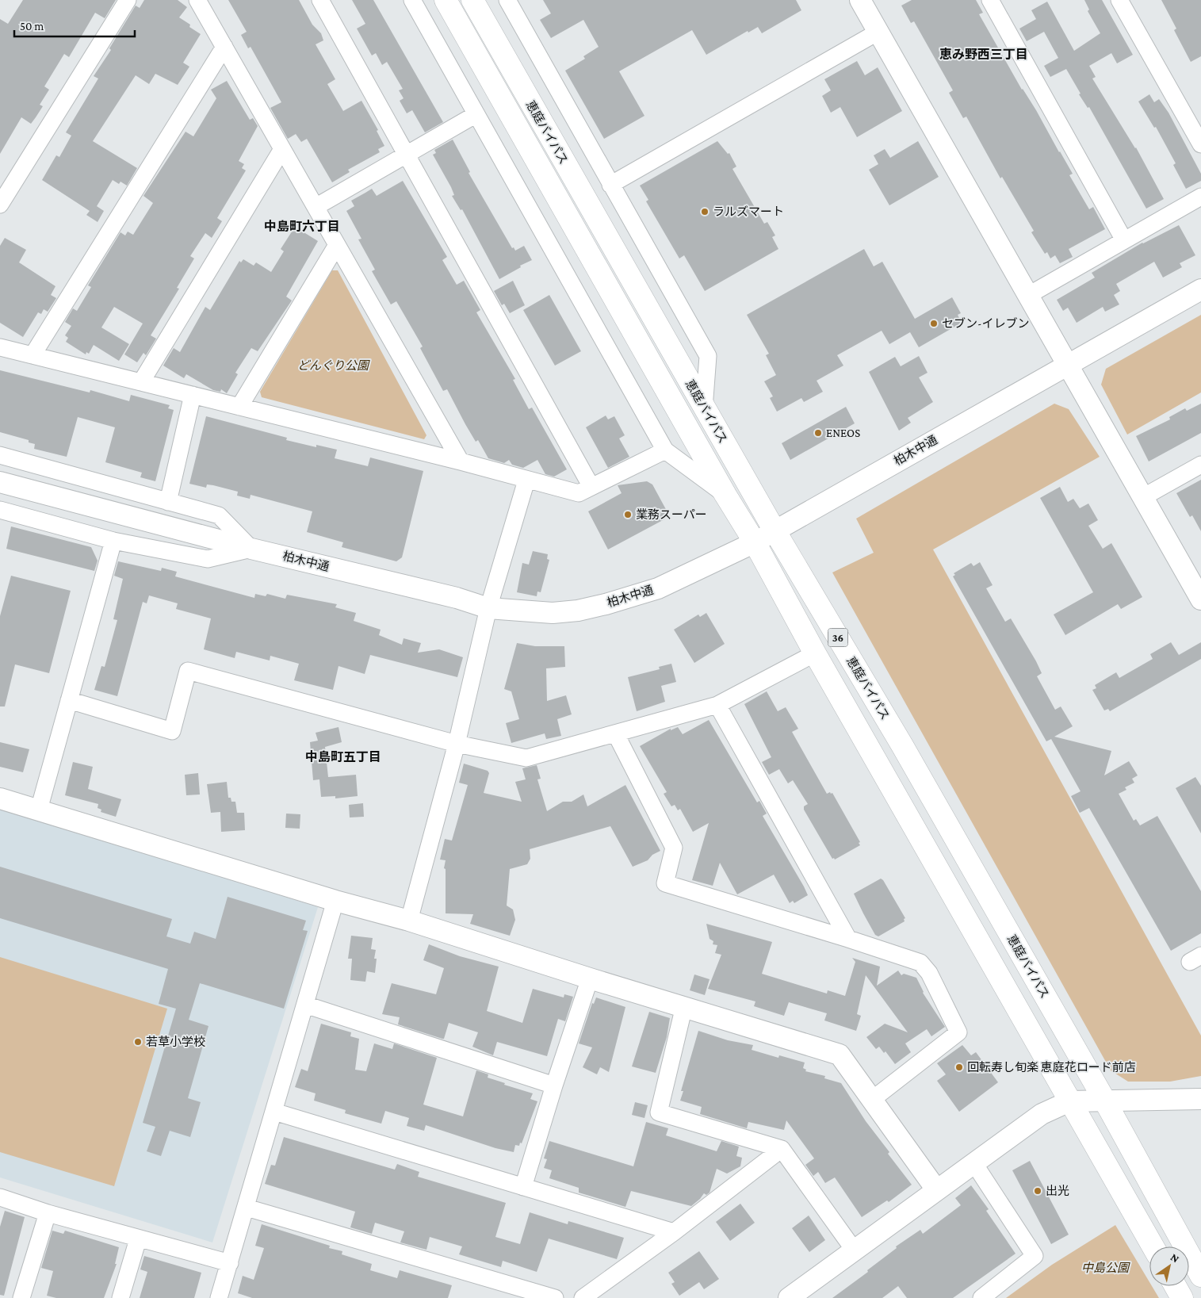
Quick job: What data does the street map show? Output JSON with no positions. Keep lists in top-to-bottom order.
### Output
{
  "streets": {
    "highway": ["恵庭バイパス", "36"],
    "street": ["柏木中通"]
  },
  "crossings": [
    ["恵庭バイパス", "柏木中通"]
  ],
  "districts": ["恵み野西三丁目", "中島町六丁目", "中島町五丁目"],
  "parks": ["どんぐり公園", "中島公園"],
  "places": [
    "ラルズマート",
    "セブン-イレブン",
    "ENEOS",
    "業務スーパー",
    "若草小学校",
    "回転寿し旬楽 恵庭花ロード前店",
    "出光"
  ],
  "scale_bar": "50 m",
  "north": "top right"
}
